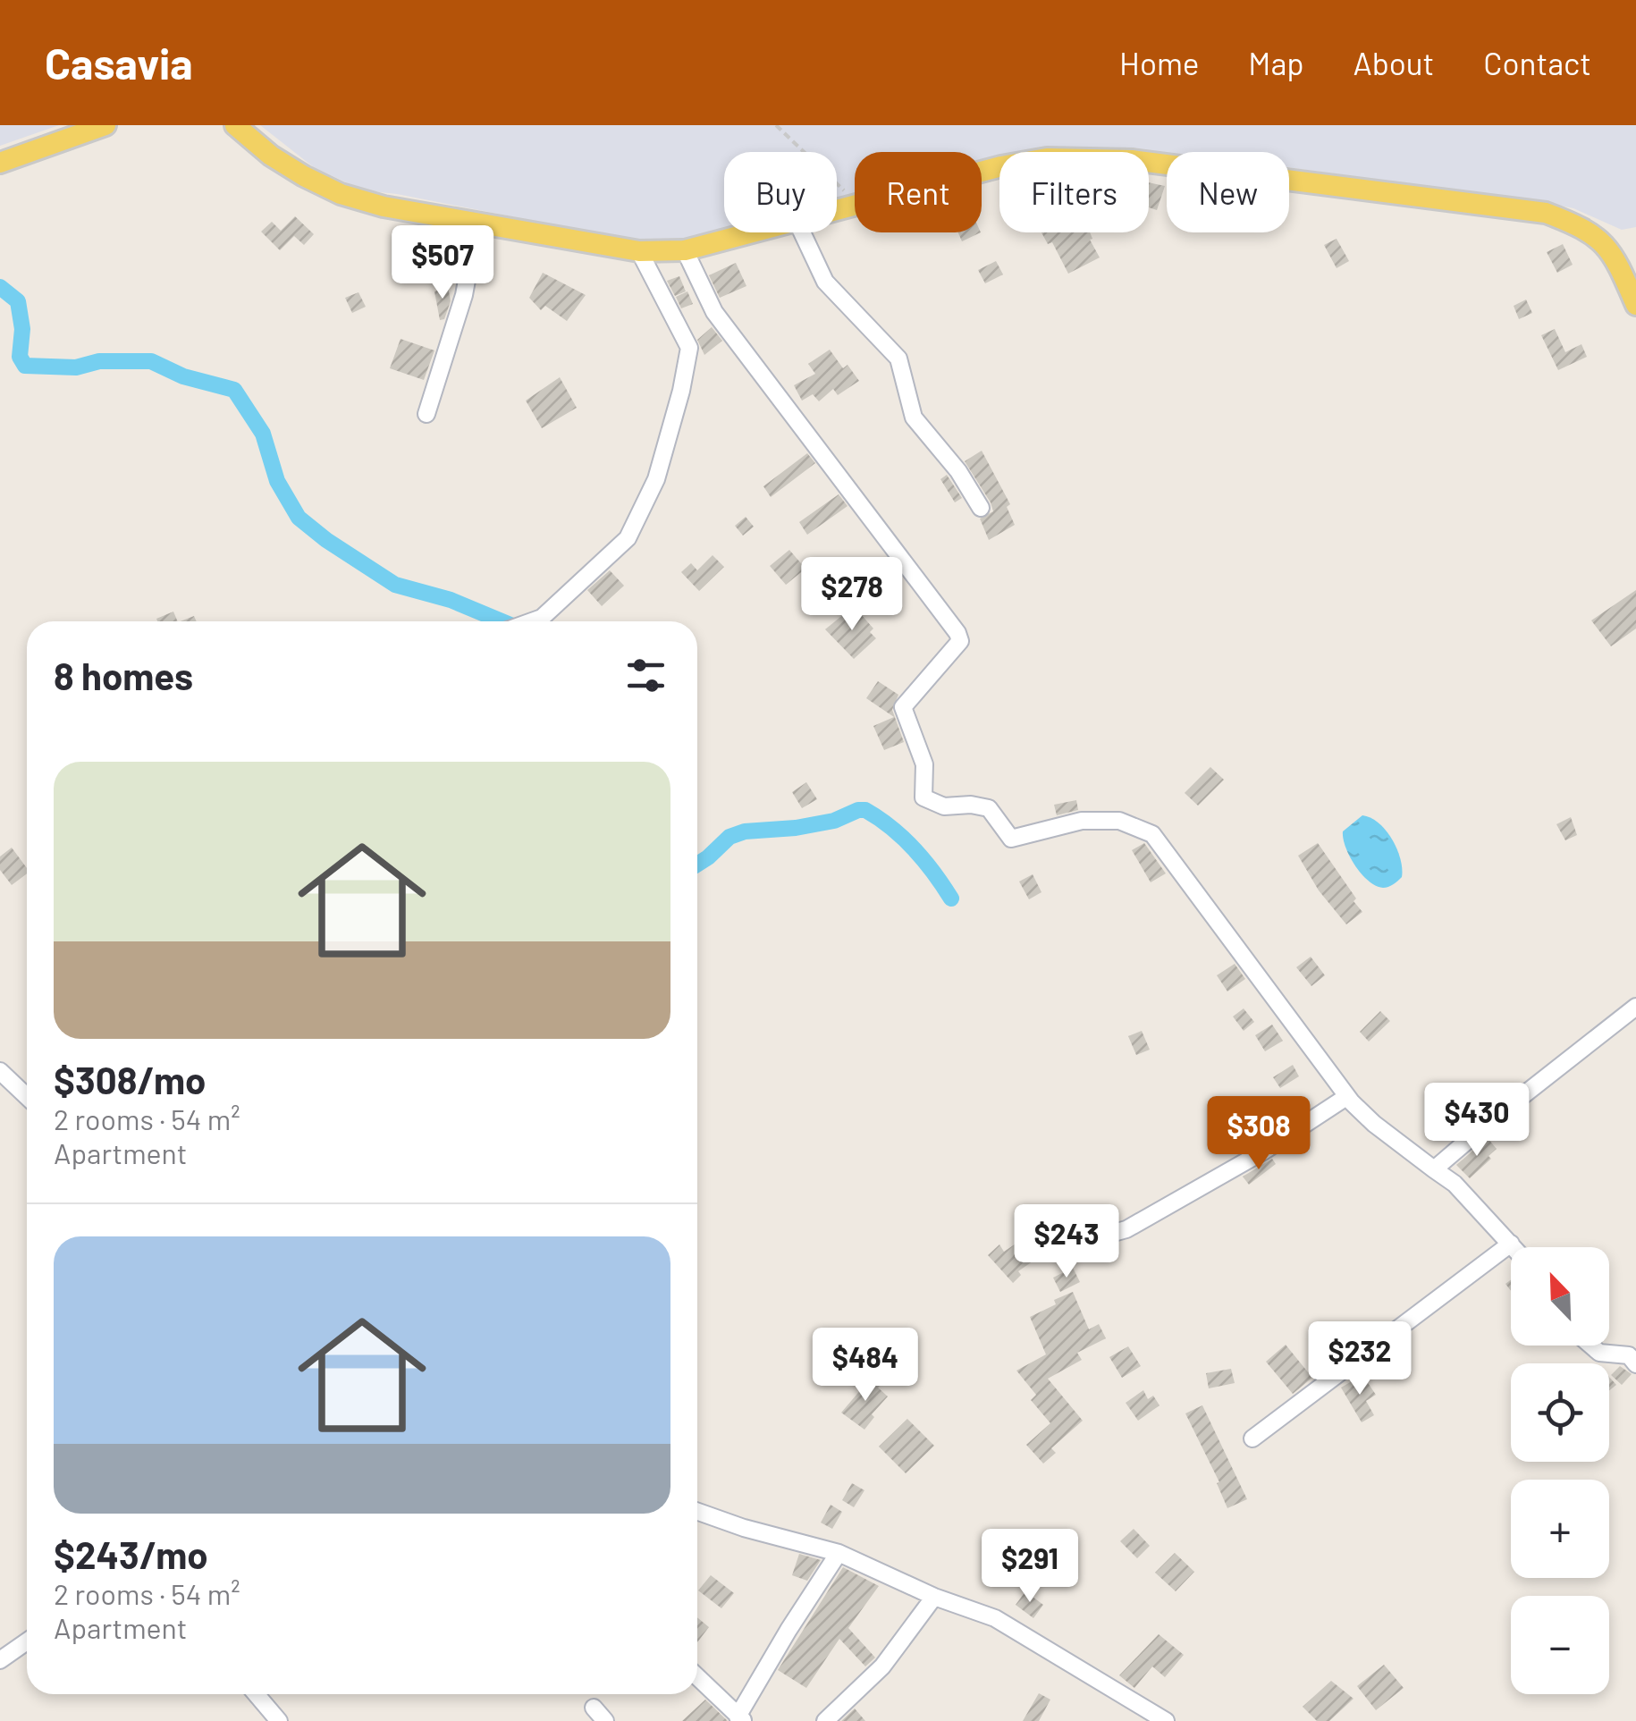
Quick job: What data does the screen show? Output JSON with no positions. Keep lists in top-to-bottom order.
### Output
{
  "north": "top left",
  "page": {
    "header": "Casavia",
    "nav": [
      "Home",
      "Map",
      "About",
      "Contact"
    ],
    "chip": [
      "Buy",
      "Rent",
      "Filters",
      "New"
    ],
    "price": [
      "$507",
      "$278",
      "$430",
      "$308",
      "$243",
      "$232",
      "$484",
      "$291"
    ],
    "heading": "8 homes",
    "list": [
      {
        "name": "$308/mo",
        "note": "2 rooms · 54 m² · Apartment"
      },
      {
        "name": "$243/mo",
        "note": "2 rooms · 54 m² · Apartment"
      }
    ],
    "map_buttons": ["+", "−"]
  }
}
